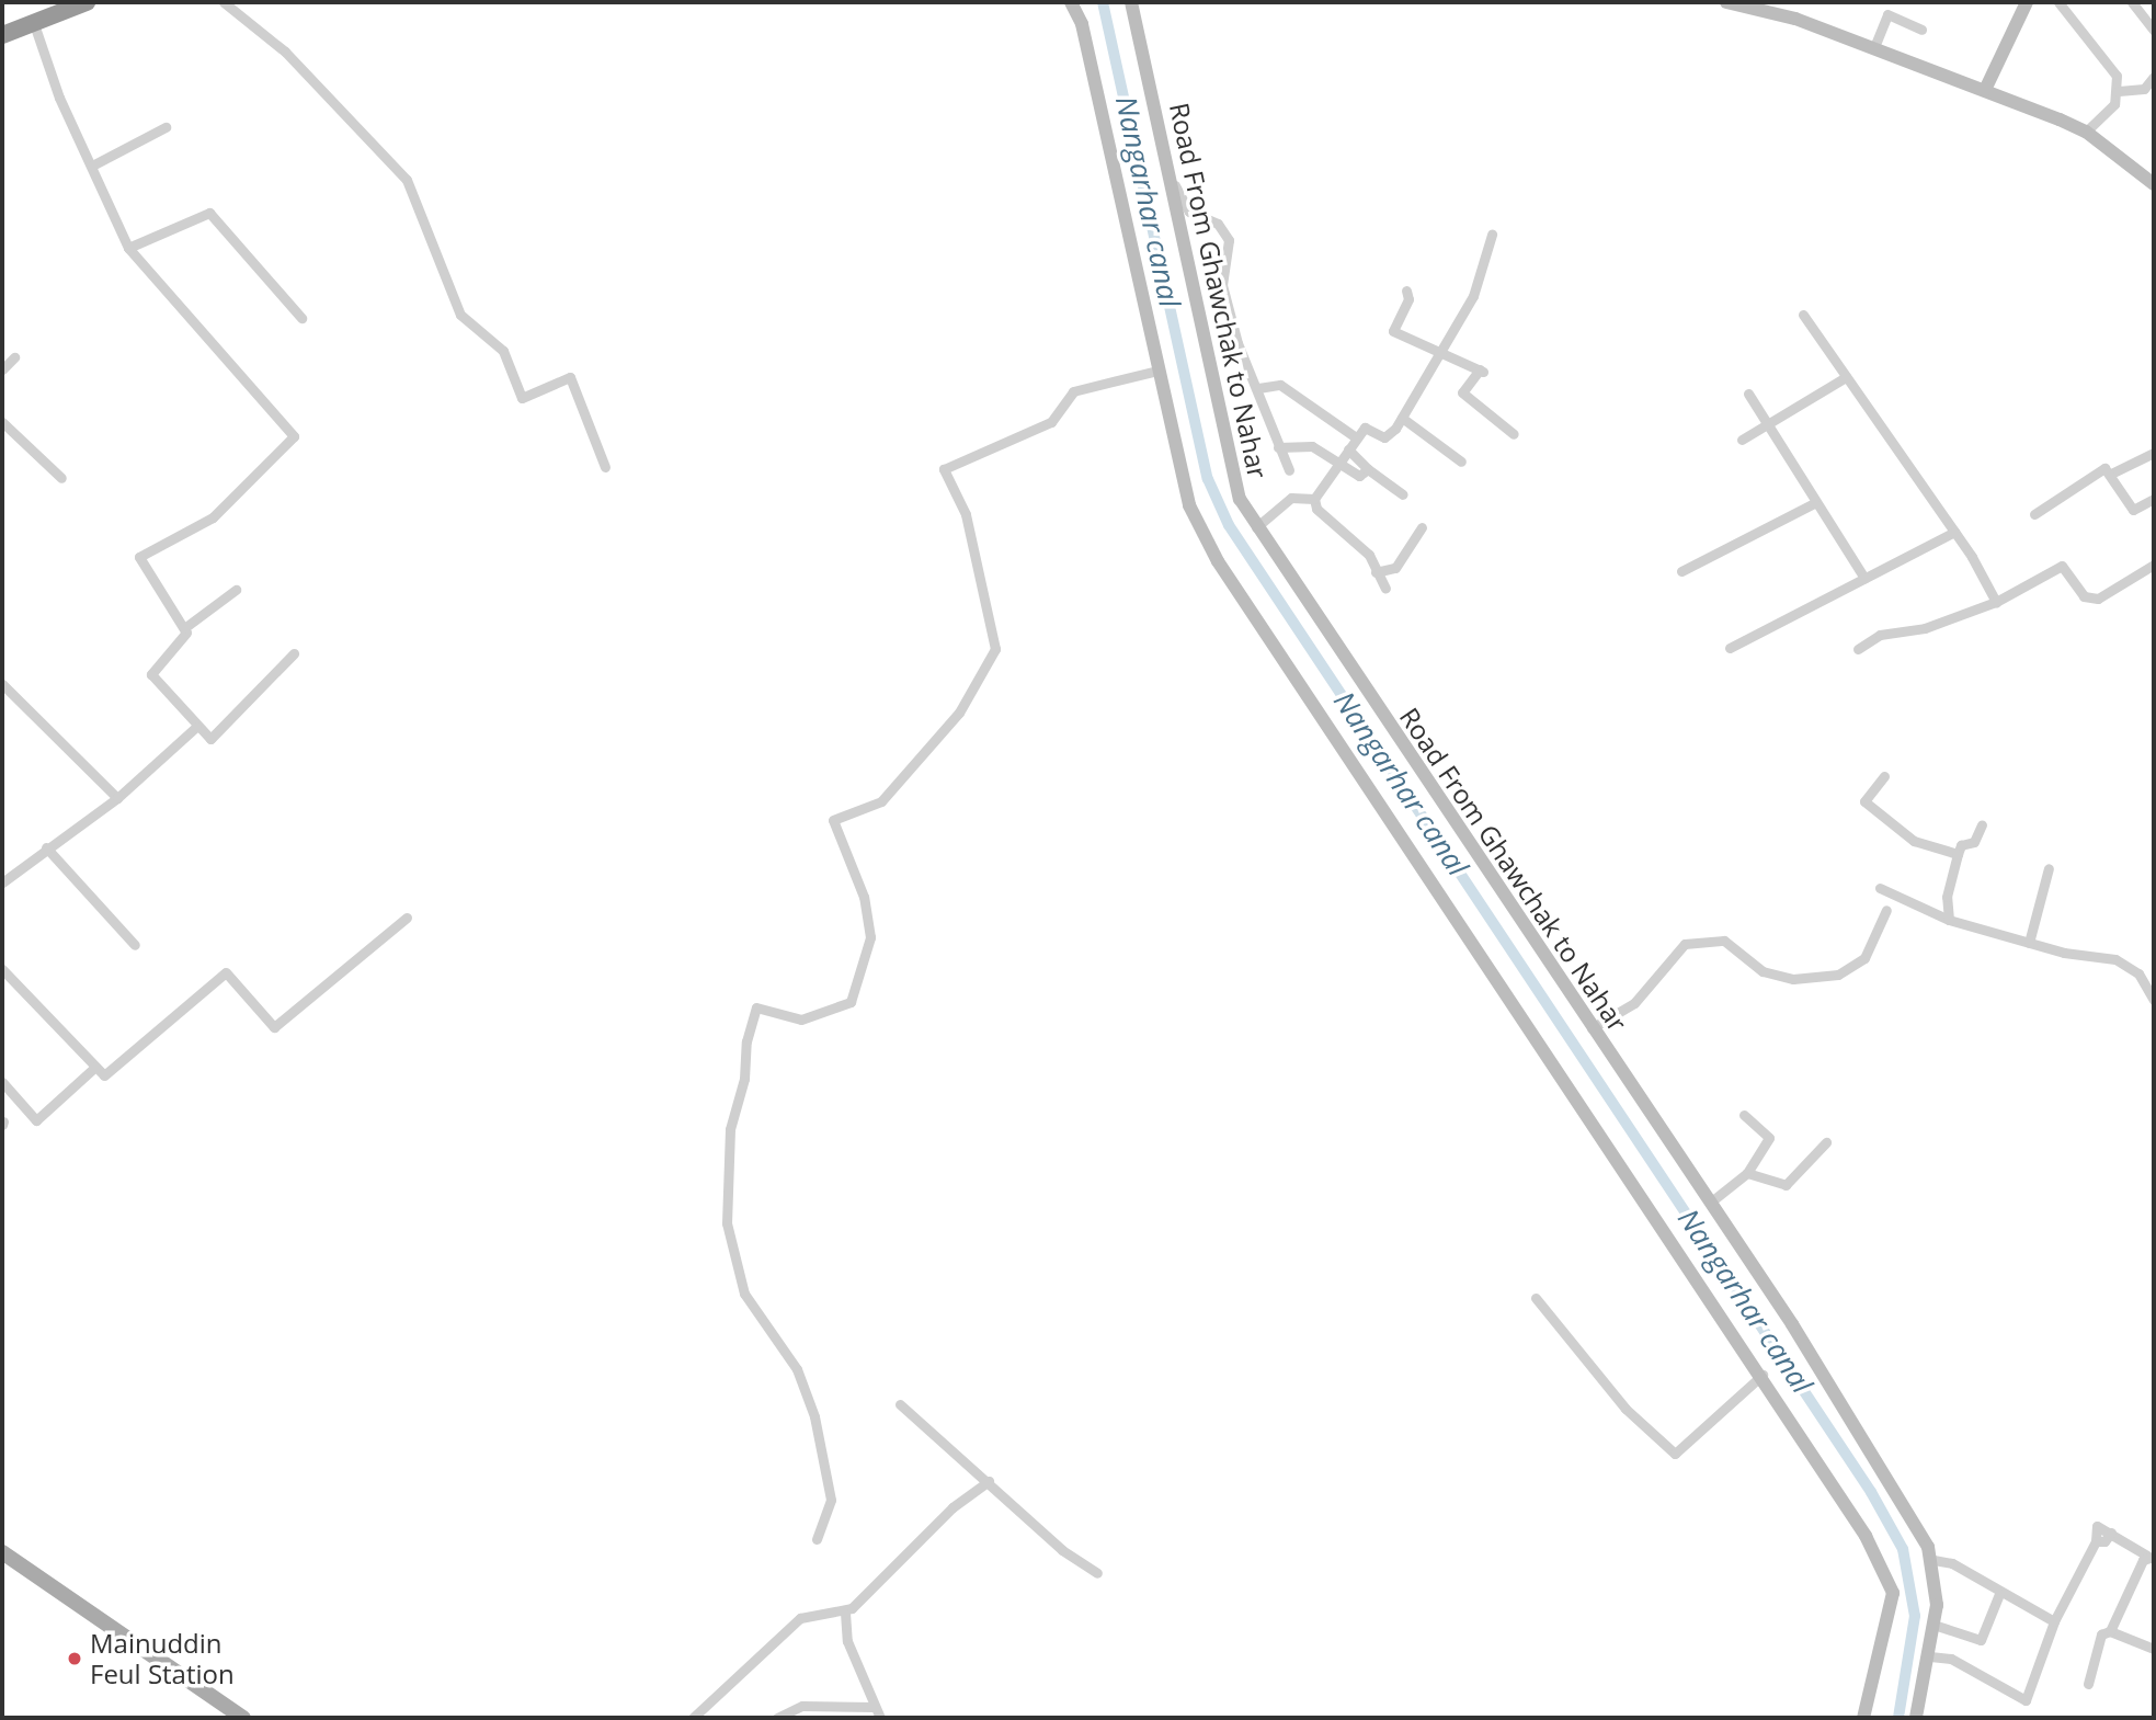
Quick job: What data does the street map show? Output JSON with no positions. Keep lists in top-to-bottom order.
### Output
{
  "streets": {
    "street": ["Road From Ghawchak to Nahar"]
  },
  "water": ["Nangarhar canal"],
  "places": ["Mainuddin Feul Station"]
}
